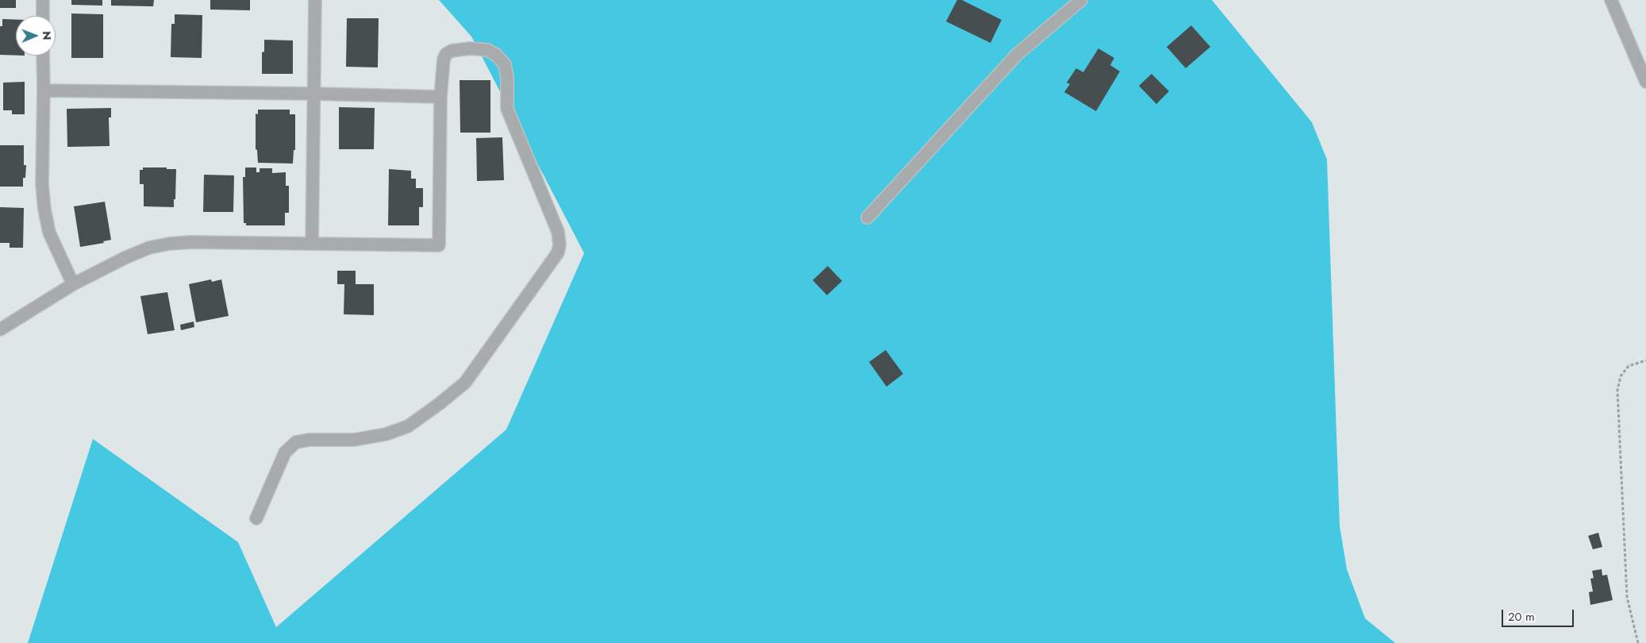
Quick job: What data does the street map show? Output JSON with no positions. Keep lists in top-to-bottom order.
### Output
{
  "scale_bar": "20 m",
  "north": "right"
}
